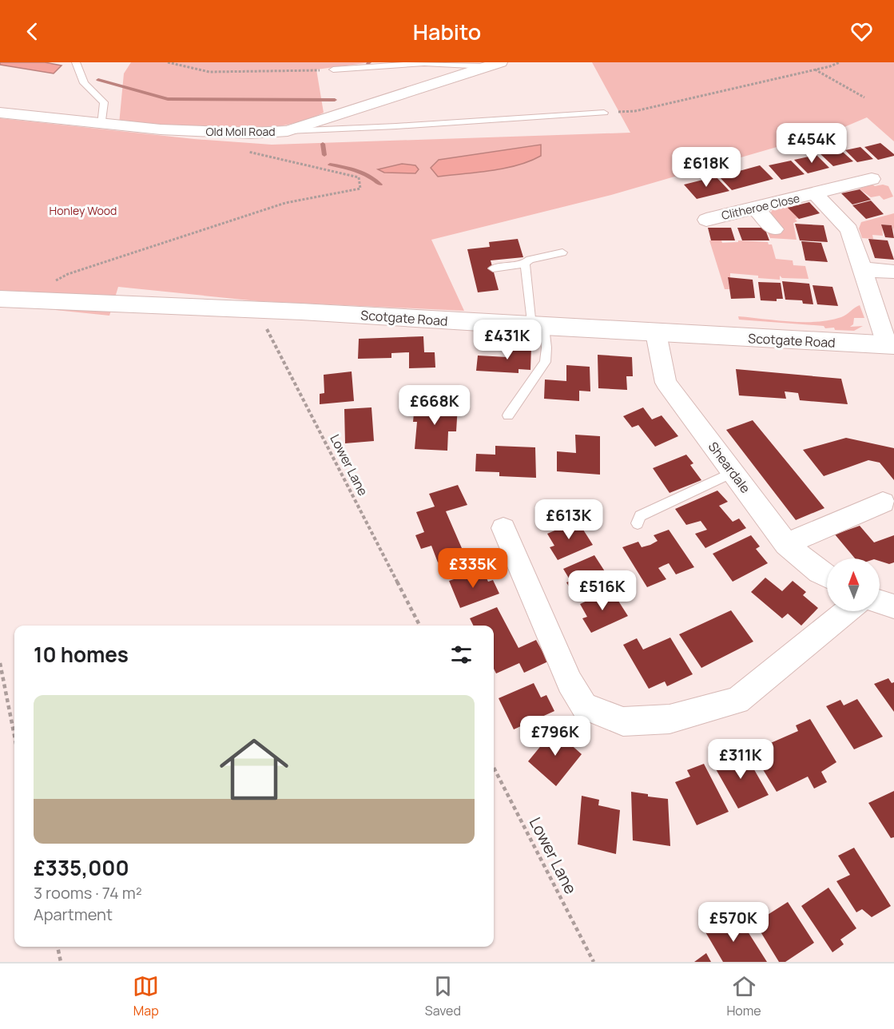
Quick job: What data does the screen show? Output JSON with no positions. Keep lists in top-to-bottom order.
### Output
{
  "streets": {
    "street": [
      "Old Moll Road",
      "Clitheroe Close",
      "Scotgate Road",
      "Sheardale"
    ],
    "path": ["Lower Lane"]
  },
  "crossings": [
    ["Clitheroe Close", "Scotgate Road"],
    ["Scotgate Road", "Lower Lane"],
    ["Scotgate Road", "Sheardale"]
  ],
  "parks": ["Honley Wood"],
  "north": "top",
  "page": {
    "header": "Habito",
    "price": [
      "£454K",
      "£618K",
      "£431K",
      "£668K",
      "£613K",
      "£335K",
      "£516K",
      "£796K",
      "£311K",
      "£570K"
    ],
    "heading": "10 homes",
    "list": [
      {
        "name": "£335,000",
        "note": "3 rooms · 74 m² · Apartment"
      }
    ],
    "tabs": ["Map", "Saved", "Home"]
  }
}
